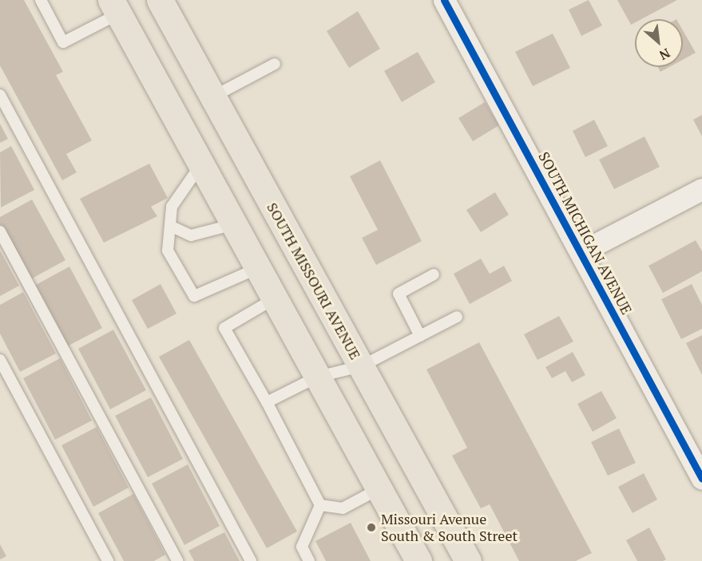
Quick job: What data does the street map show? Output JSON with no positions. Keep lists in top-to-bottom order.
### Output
{
  "streets": {
    "main road": ["SOUTH MISSOURI AVENUE"],
    "street": ["SOUTH MICHIGAN AVENUE"]
  },
  "places": ["Missouri Avenue South & South Street"],
  "north": "bottom right"
}
